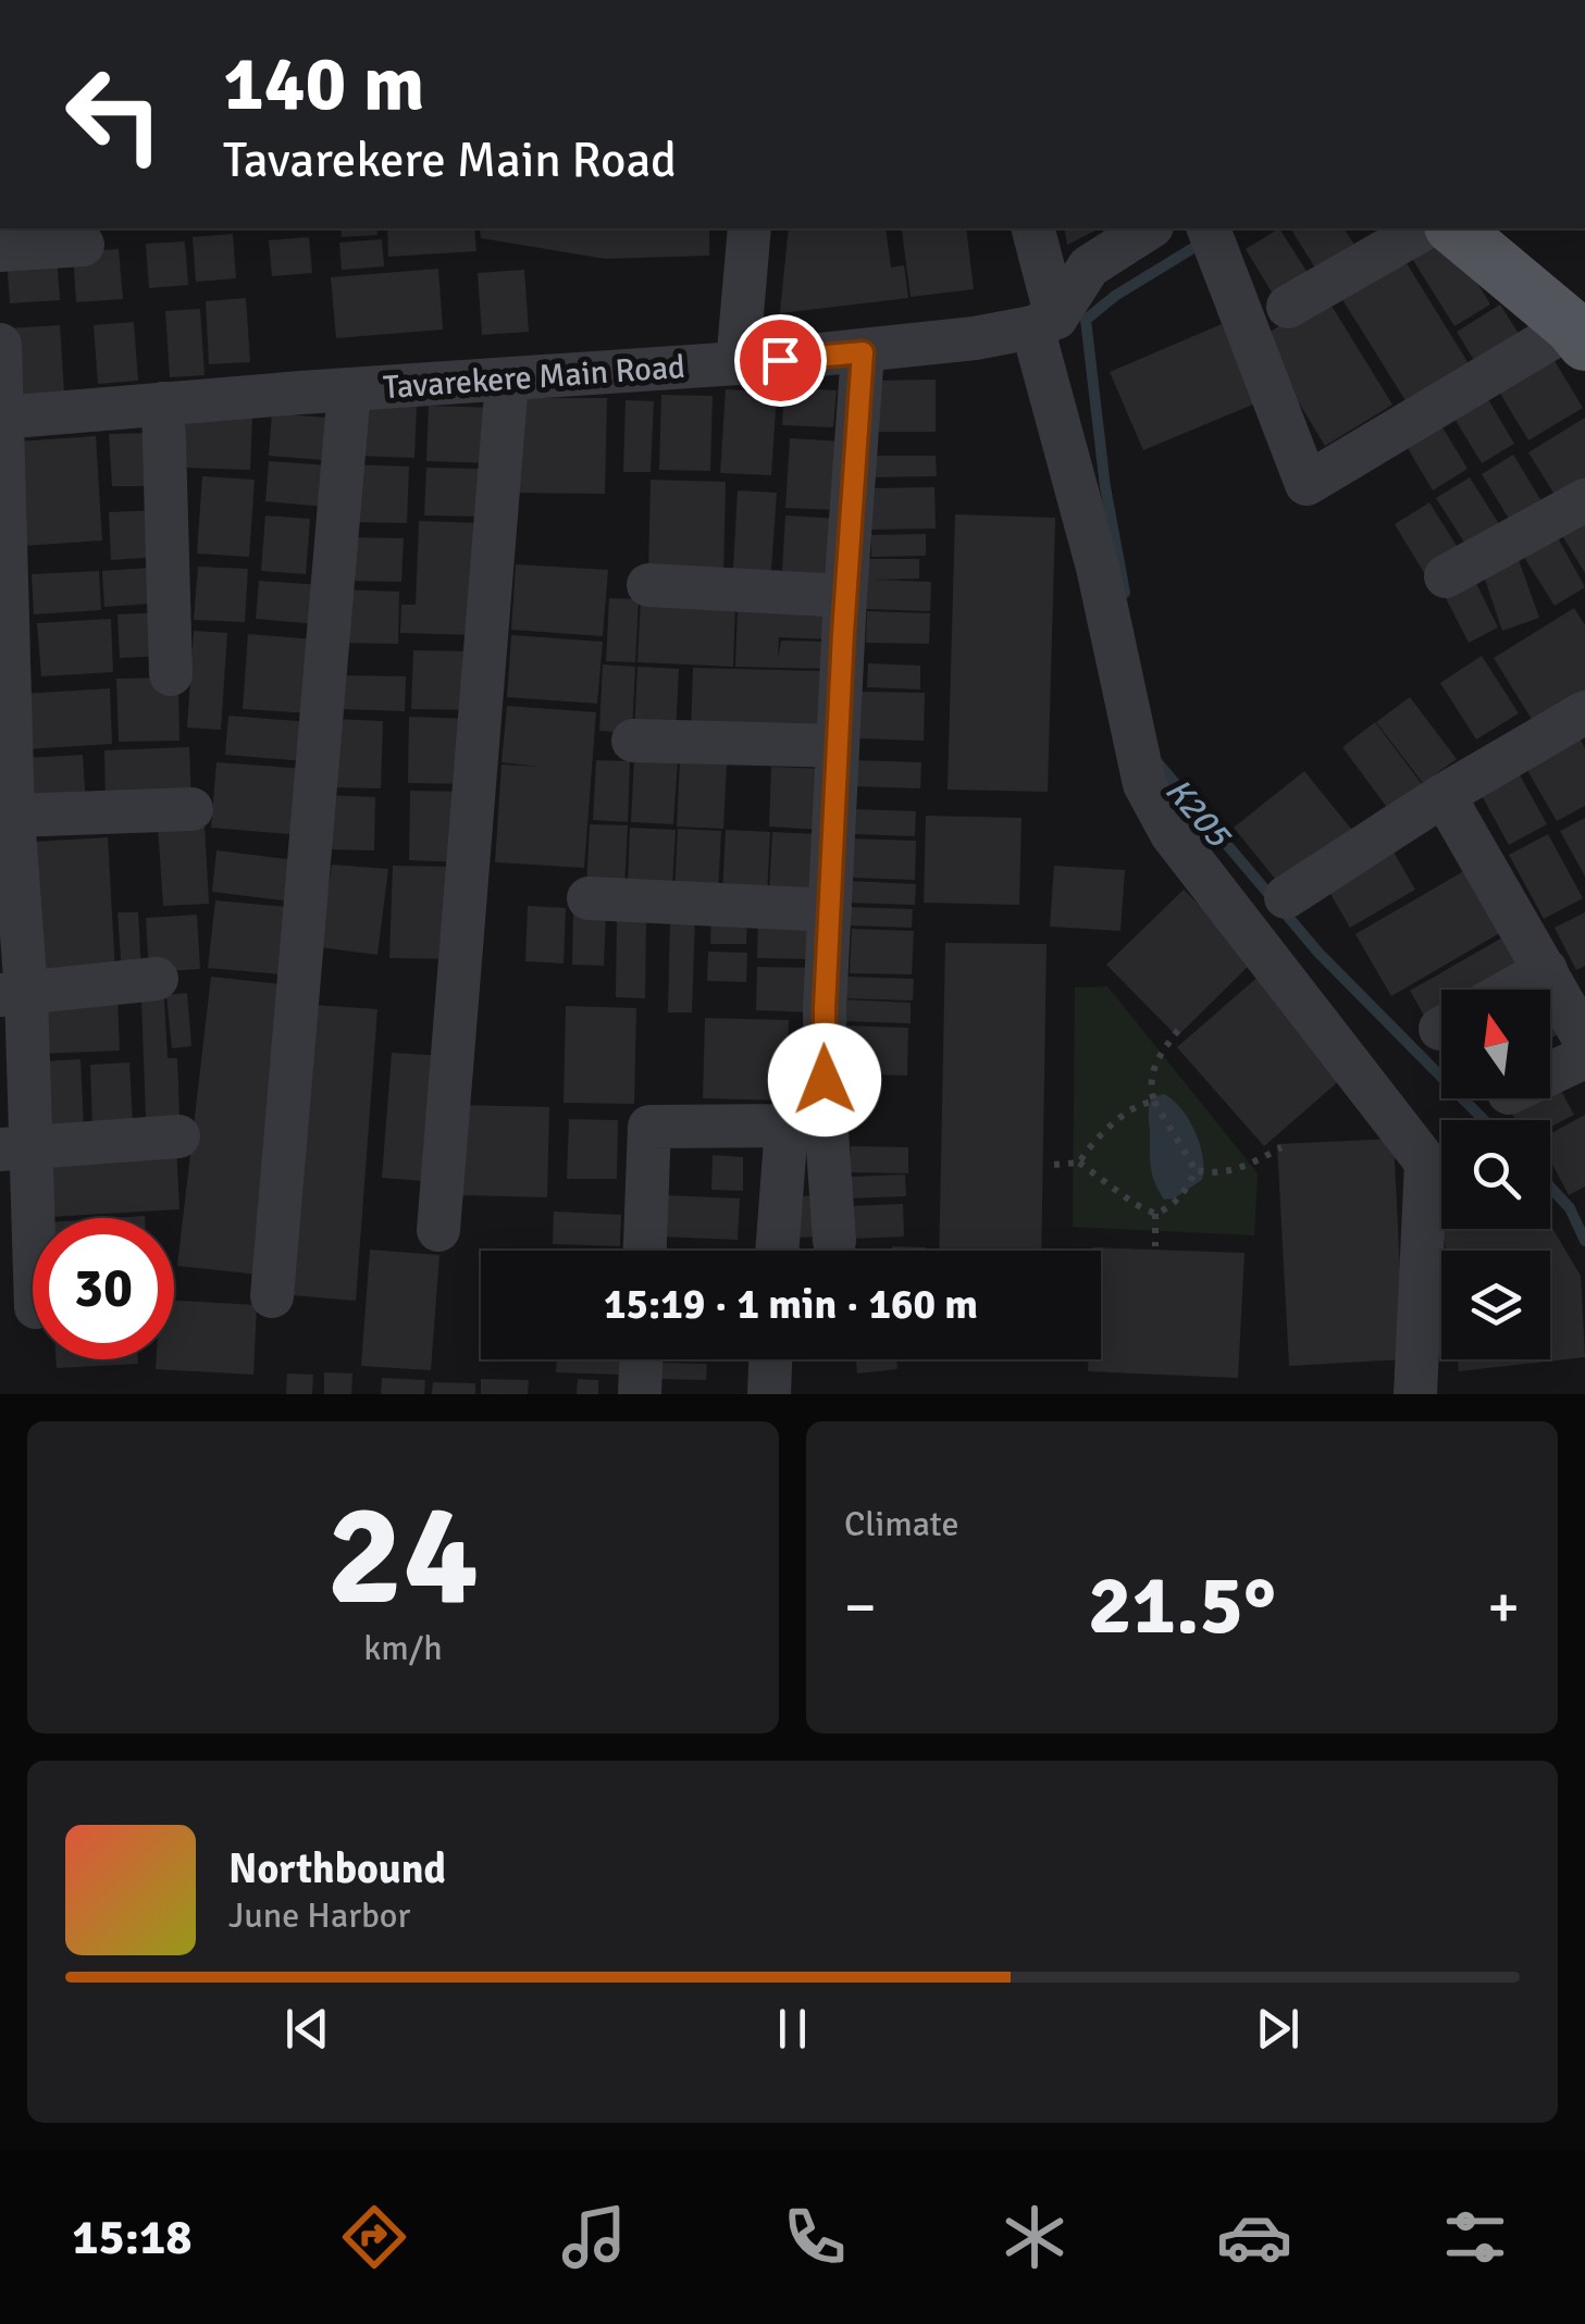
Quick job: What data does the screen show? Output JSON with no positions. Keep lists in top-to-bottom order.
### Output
{
  "streets": {
    "street": ["Tavarekere Main Road"]
  },
  "water": ["K205"],
  "north": "top",
  "page": {
    "turn": ["140 m", "Tavarekere Main Road"],
    "limit": "30",
    "trip": "15:19 · 1 min · 160 m",
    "tile": [
      ["24", "km/h"],
      "Climate"
    ],
    "heat": ["−", "21.5°", "+"],
    "song": ["Northbound", "June Harbor"],
    "tabs": "15:18"
  }
}
